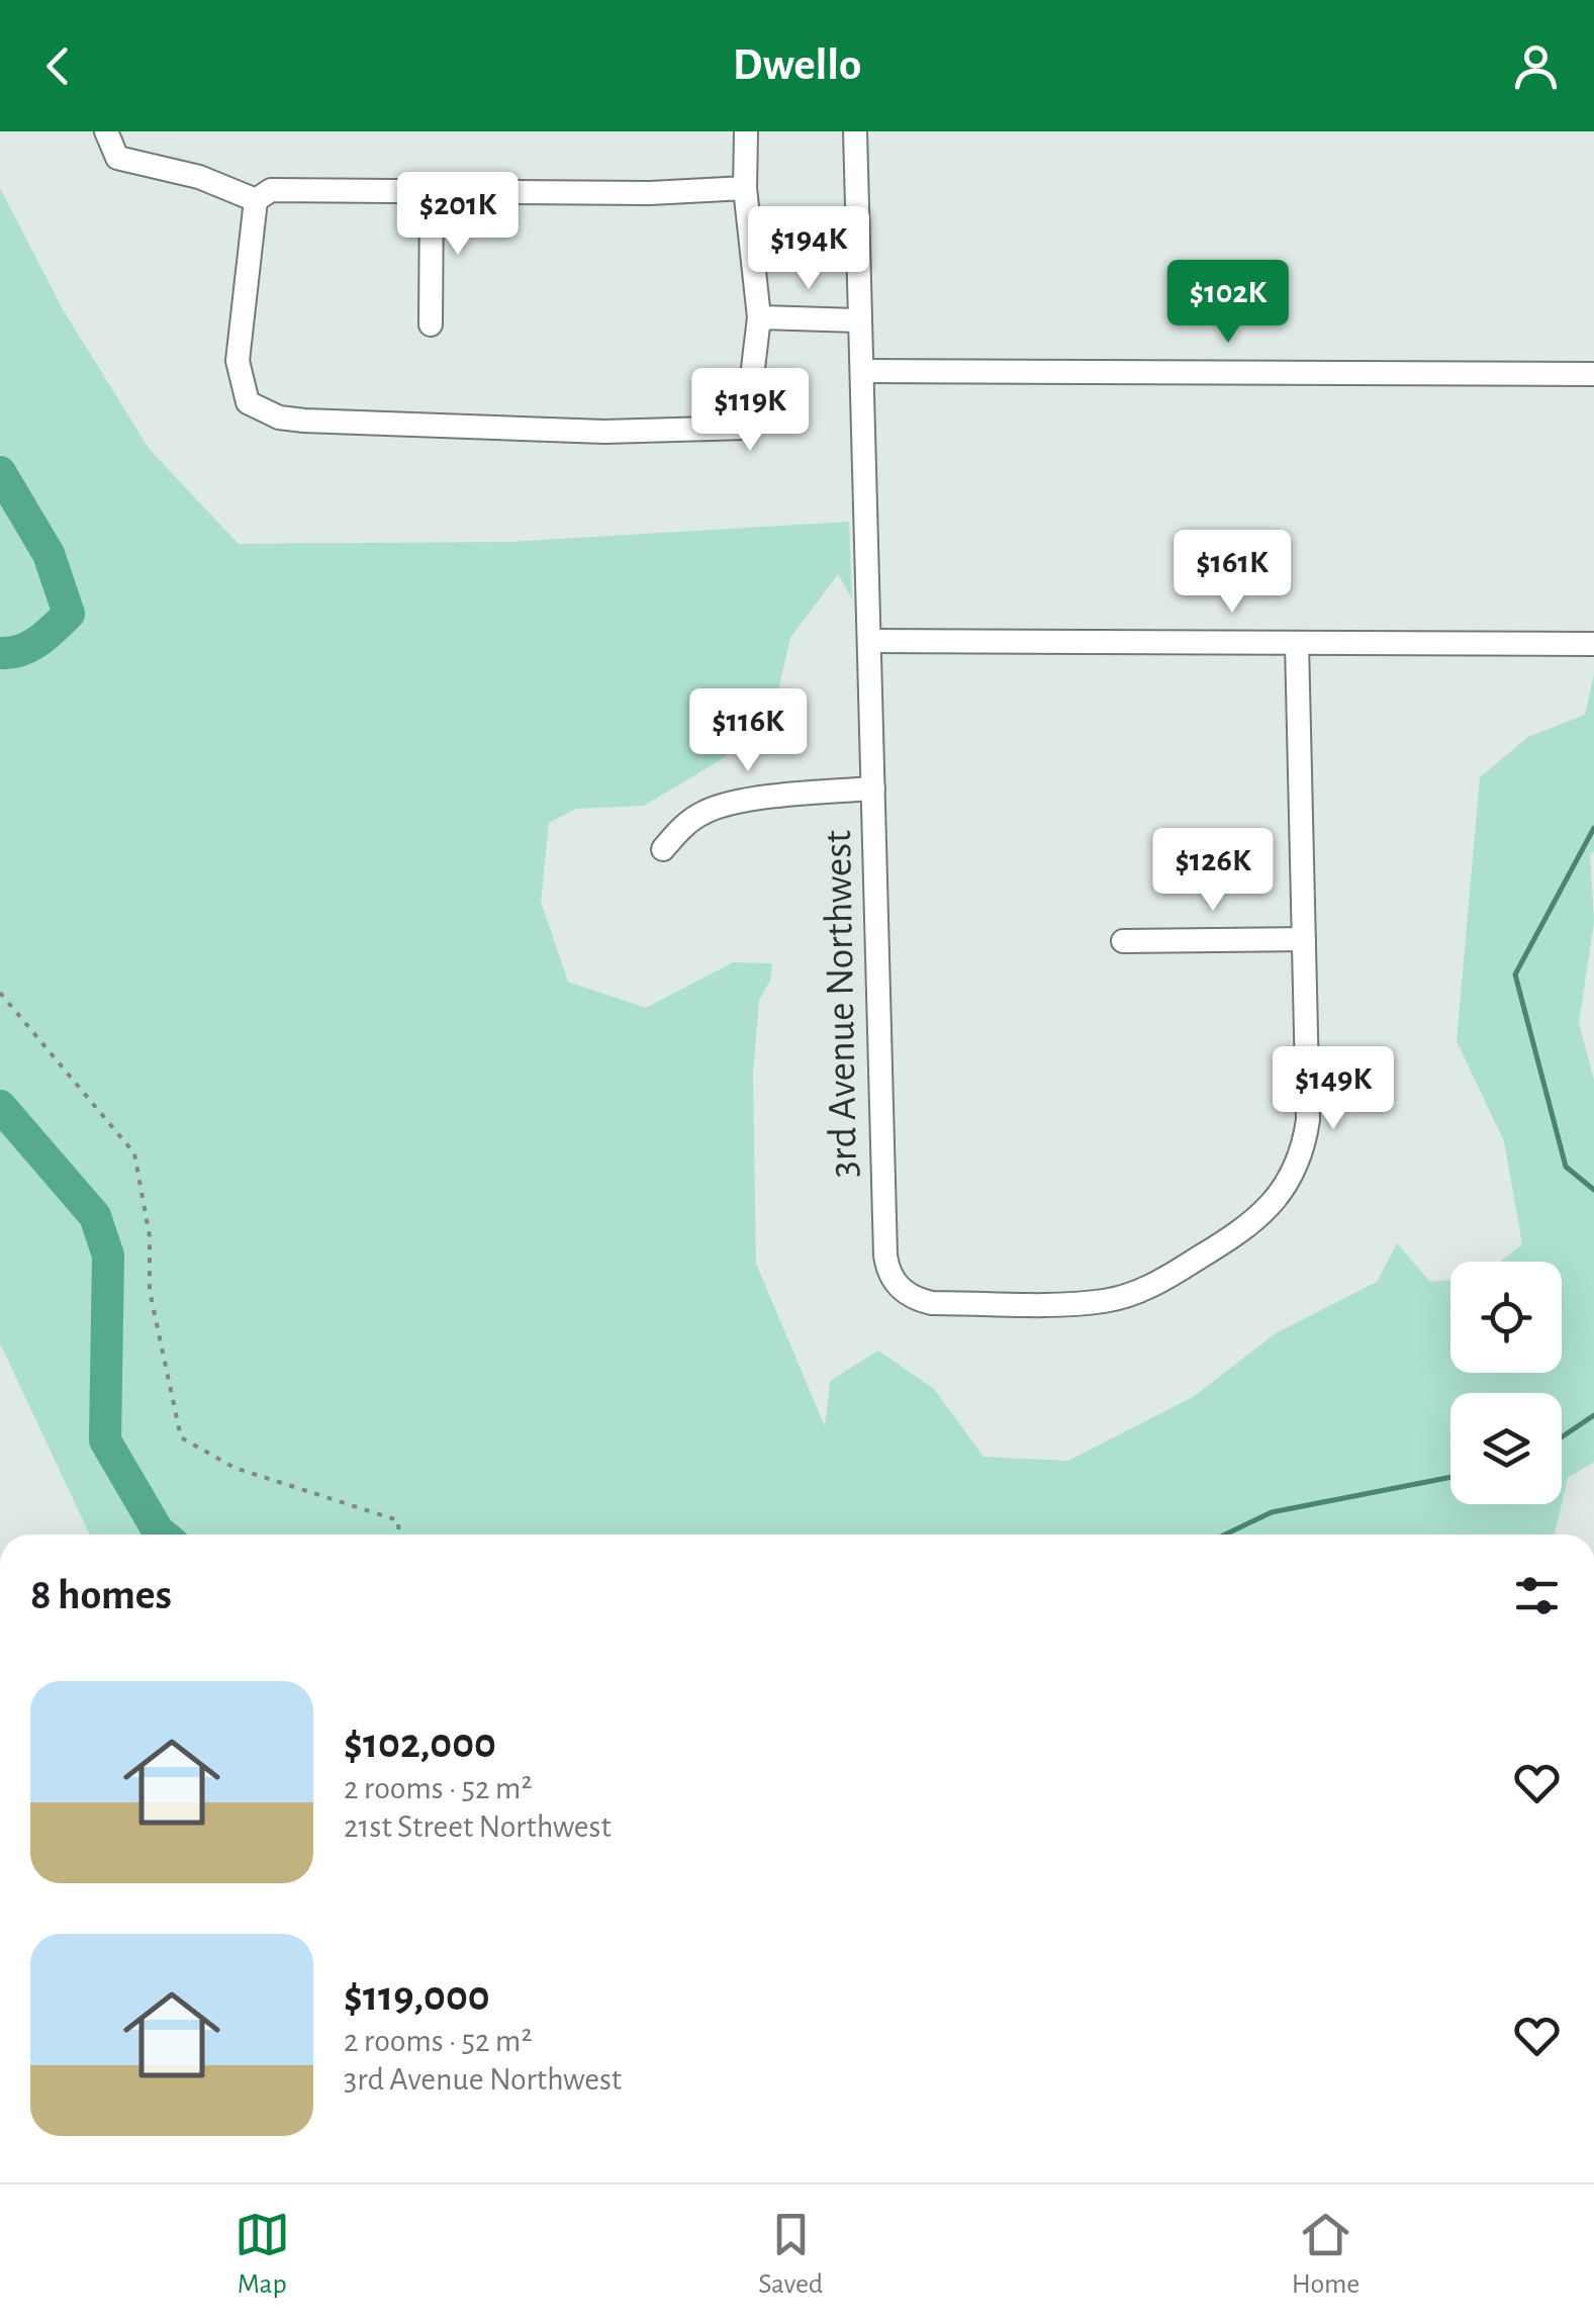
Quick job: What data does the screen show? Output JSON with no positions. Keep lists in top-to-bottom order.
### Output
{
  "streets": {
    "street": ["3rd Avenue Northwest"]
  },
  "page": {
    "header": "Dwello",
    "price": [
      "$201K",
      "$194K",
      "$102K",
      "$119K",
      "$161K",
      "$116K",
      "$126K",
      "$149K"
    ],
    "heading": "8 homes",
    "list": [
      {
        "name": "$102,000",
        "note": "2 rooms · 52 m² · 21st Street Northwest"
      },
      {
        "name": "$119,000",
        "note": "2 rooms · 52 m² · 3rd Avenue Northwest"
      }
    ],
    "tabs": ["Map", "Saved", "Home"]
  }
}
